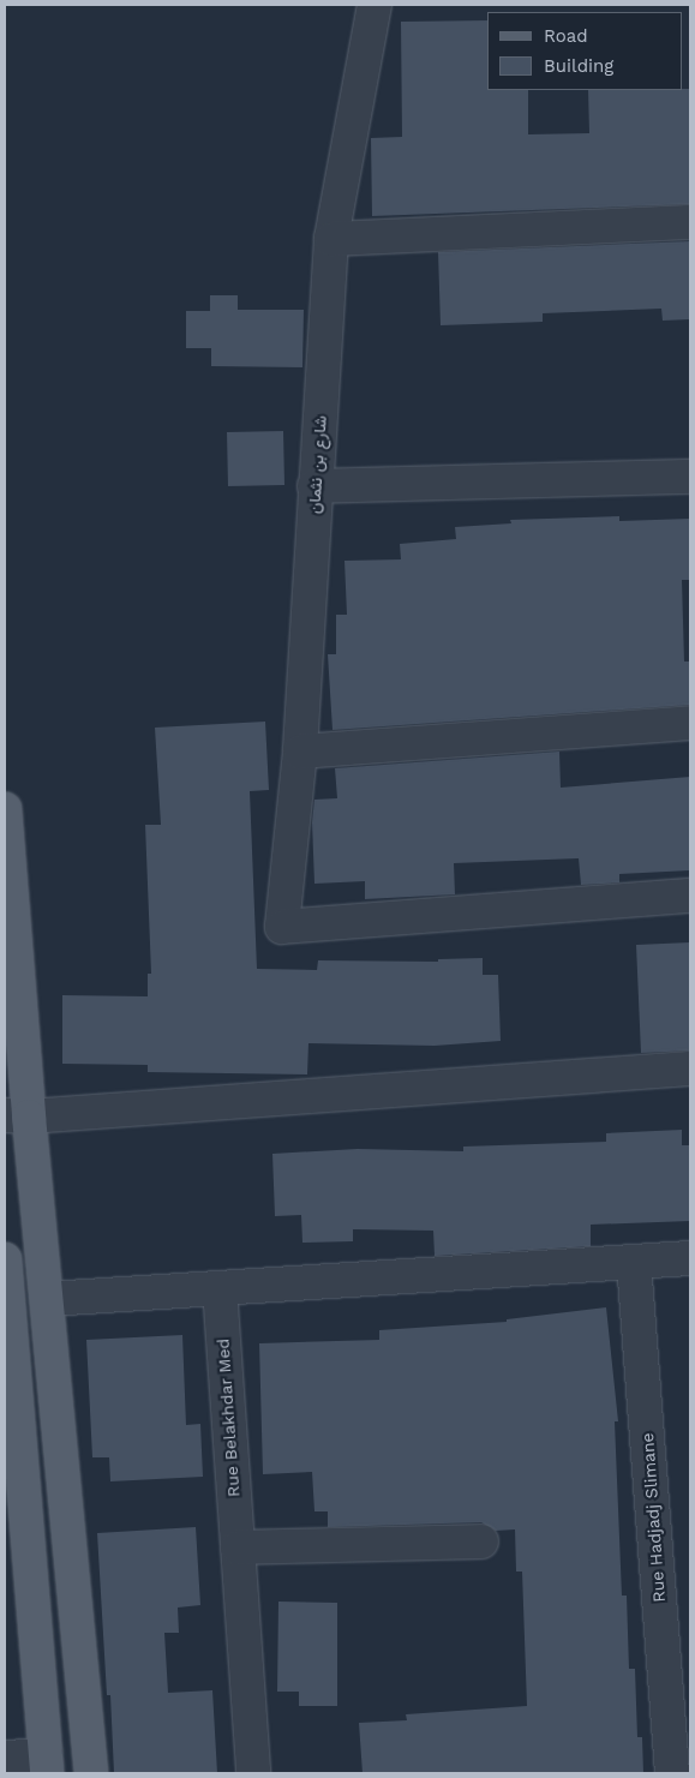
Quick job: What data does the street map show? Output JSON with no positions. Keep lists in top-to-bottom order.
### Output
{
  "streets": {
    "street": ["شارع بن نثمان", "Rue Belakhdar Med", "Rue Hadjadj Slimane"]
  },
  "legend": ["Road", "Building"]
}
